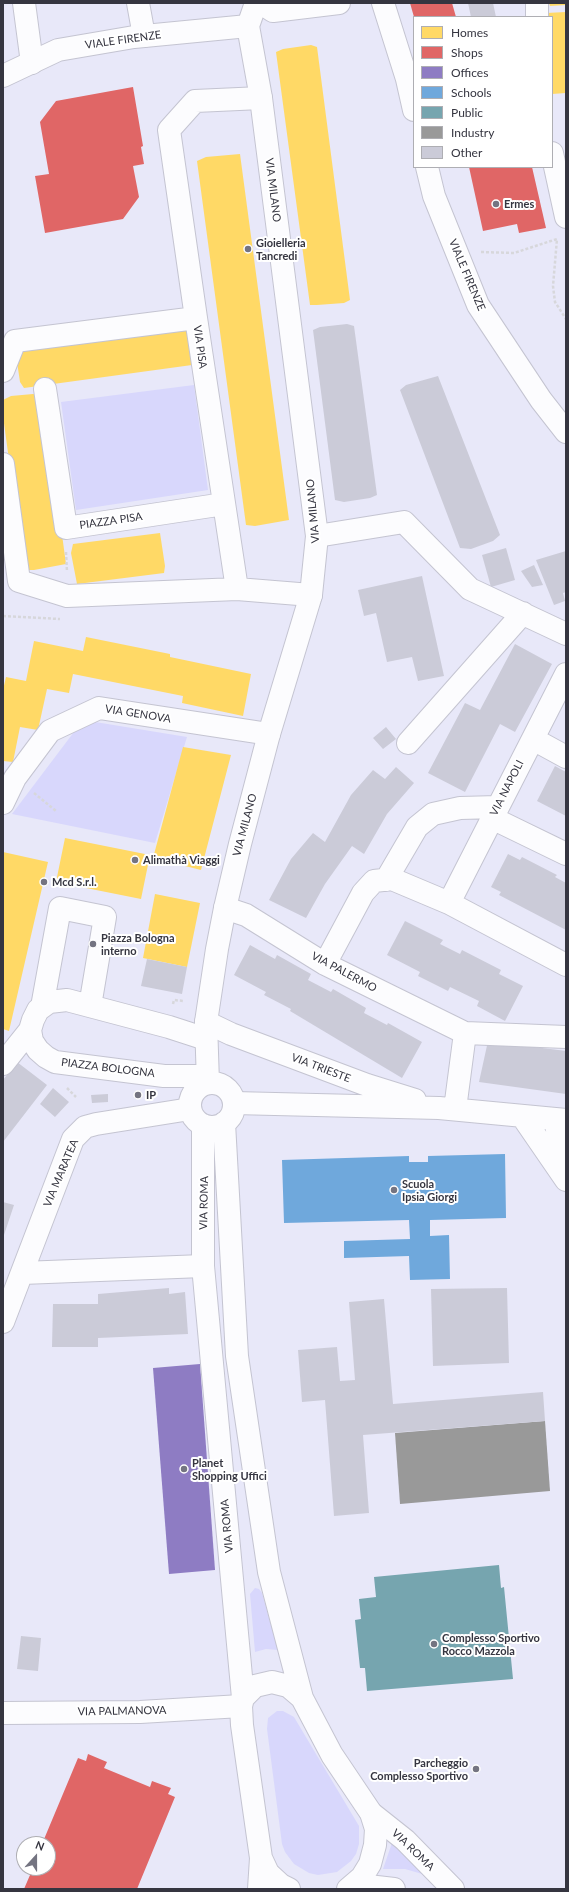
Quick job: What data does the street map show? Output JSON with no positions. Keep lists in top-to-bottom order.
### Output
{
  "streets": {
    "street": [
      "VIALE FIRENZE",
      "VIA MILANO",
      "VIA PISA",
      "PIAZZA PISA",
      "VIA GENOVA",
      "VIA NAPOLI",
      "VIA PALERMO",
      "PIAZZA BOLOGNA",
      "VIA TRIESTE",
      "VIA MARATEA",
      "VIA ROMA",
      "VIA PALMANOVA"
    ]
  },
  "crossings": [
    ["VIALE FIRENZE", "VIA MILANO"],
    ["VIA MILANO", "VIA GENOVA"],
    ["VIA MILANO", "VIA PALERMO"],
    ["VIA MILANO", "PIAZZA BOLOGNA"],
    ["VIA MILANO", "VIA TRIESTE"],
    ["VIA MILANO", "VIA MARATEA"],
    ["VIA MILANO", "VIA ROMA"],
    ["VIA PISA", "PIAZZA PISA"],
    ["PIAZZA BOLOGNA", "VIA TRIESTE"],
    ["PIAZZA BOLOGNA", "VIA MARATEA"],
    ["PIAZZA BOLOGNA", "VIA ROMA"],
    ["VIA TRIESTE", "VIA MARATEA"],
    ["VIA TRIESTE", "VIA ROMA"],
    ["VIA MARATEA", "VIA ROMA"],
    ["VIA ROMA", "VIA PALMANOVA"]
  ],
  "places": [
    "Ermes",
    "Gioielleria Tancredi",
    "Alimathà Viaggi",
    "Mcd S.r.l.",
    "Piazza Bologna interno",
    "IP",
    "Scuola Ipsia Giorgi",
    "Planet Shopping Uffici",
    "Complesso Sportivo Rocco Mazzola",
    "Parcheggio Complesso Sportivo"
  ],
  "legend": [
    "Homes",
    "Shops",
    "Offices",
    "Schools",
    "Public",
    "Industry",
    "Other"
  ],
  "north": "top"
}
